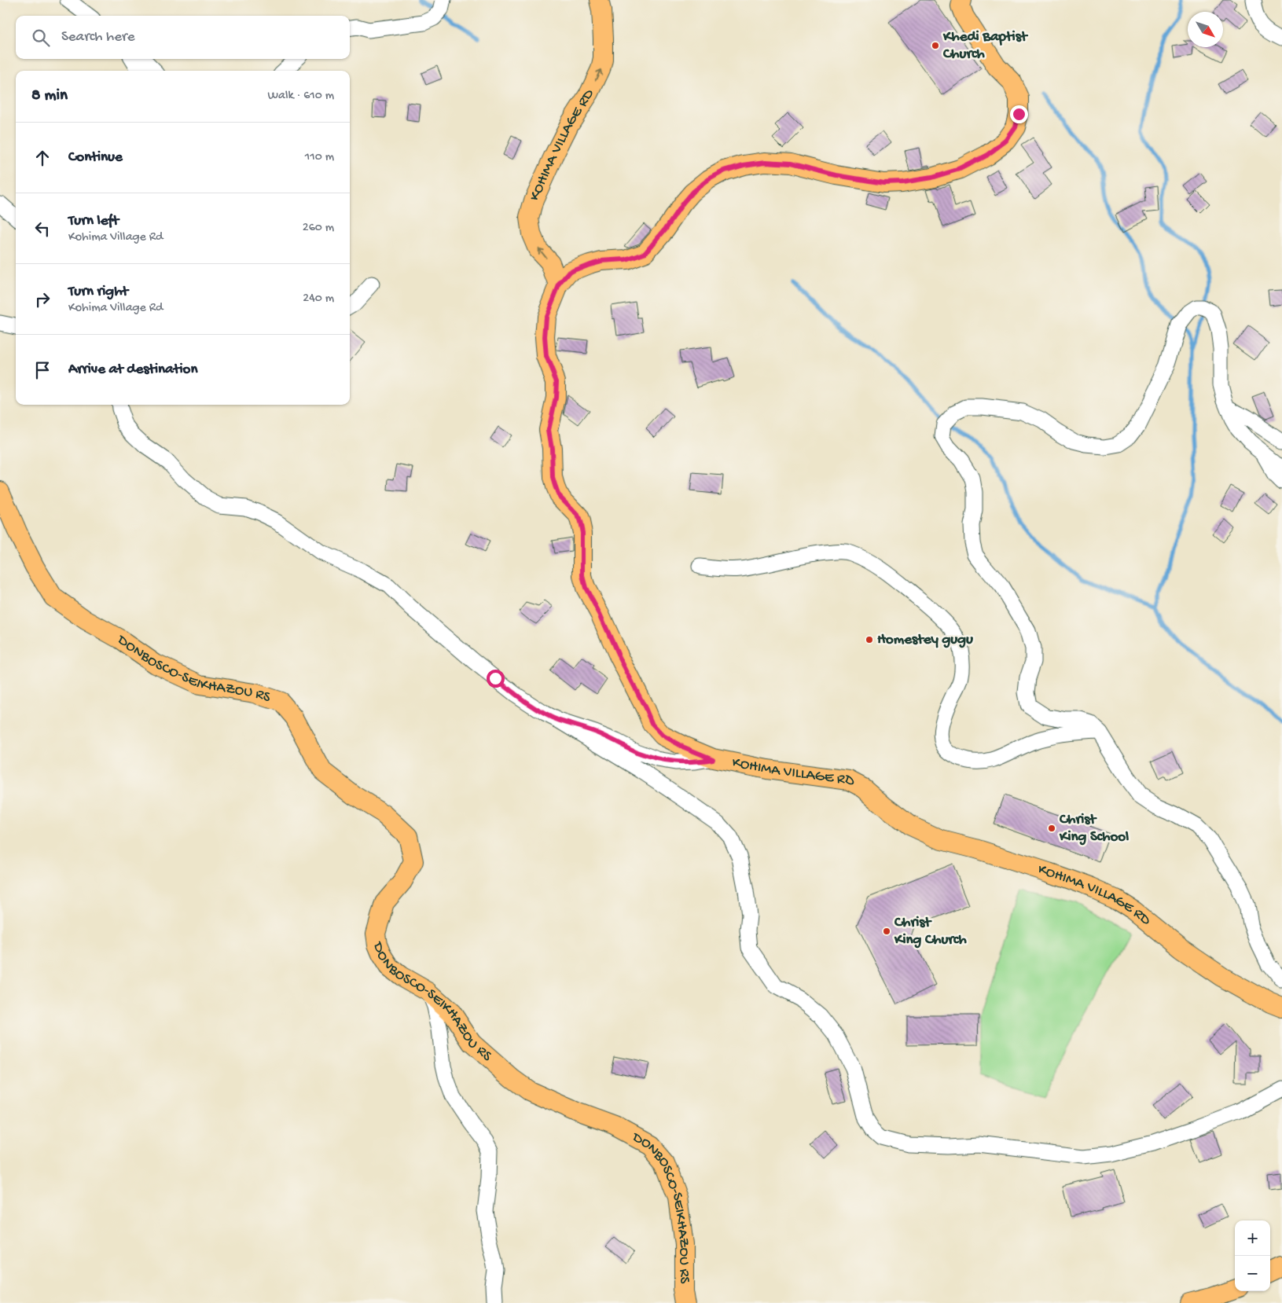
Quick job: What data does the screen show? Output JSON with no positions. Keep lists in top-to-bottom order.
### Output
{
  "streets": {
    "main road": ["KOHIMA VILLAGE RD", "DONBOSCO-SEIKHAZOU RS"]
  },
  "places": [
    "Khedi Baptist Church",
    "Homestey gugu",
    "Christ King School",
    "Christ King Church"
  ],
  "north": "bottom right",
  "page": {
    "search": "Search here",
    "heading": ["8 min", "Walk · 610 m"],
    "list": [
      ["Continue", "110 m"],
      ["Turn left", "Kohima Village Rd", "260 m"],
      ["Turn right", "Kohima Village Rd", "240 m"],
      "Arrive at destination"
    ],
    "map_buttons": ["+", "−"]
  }
}
